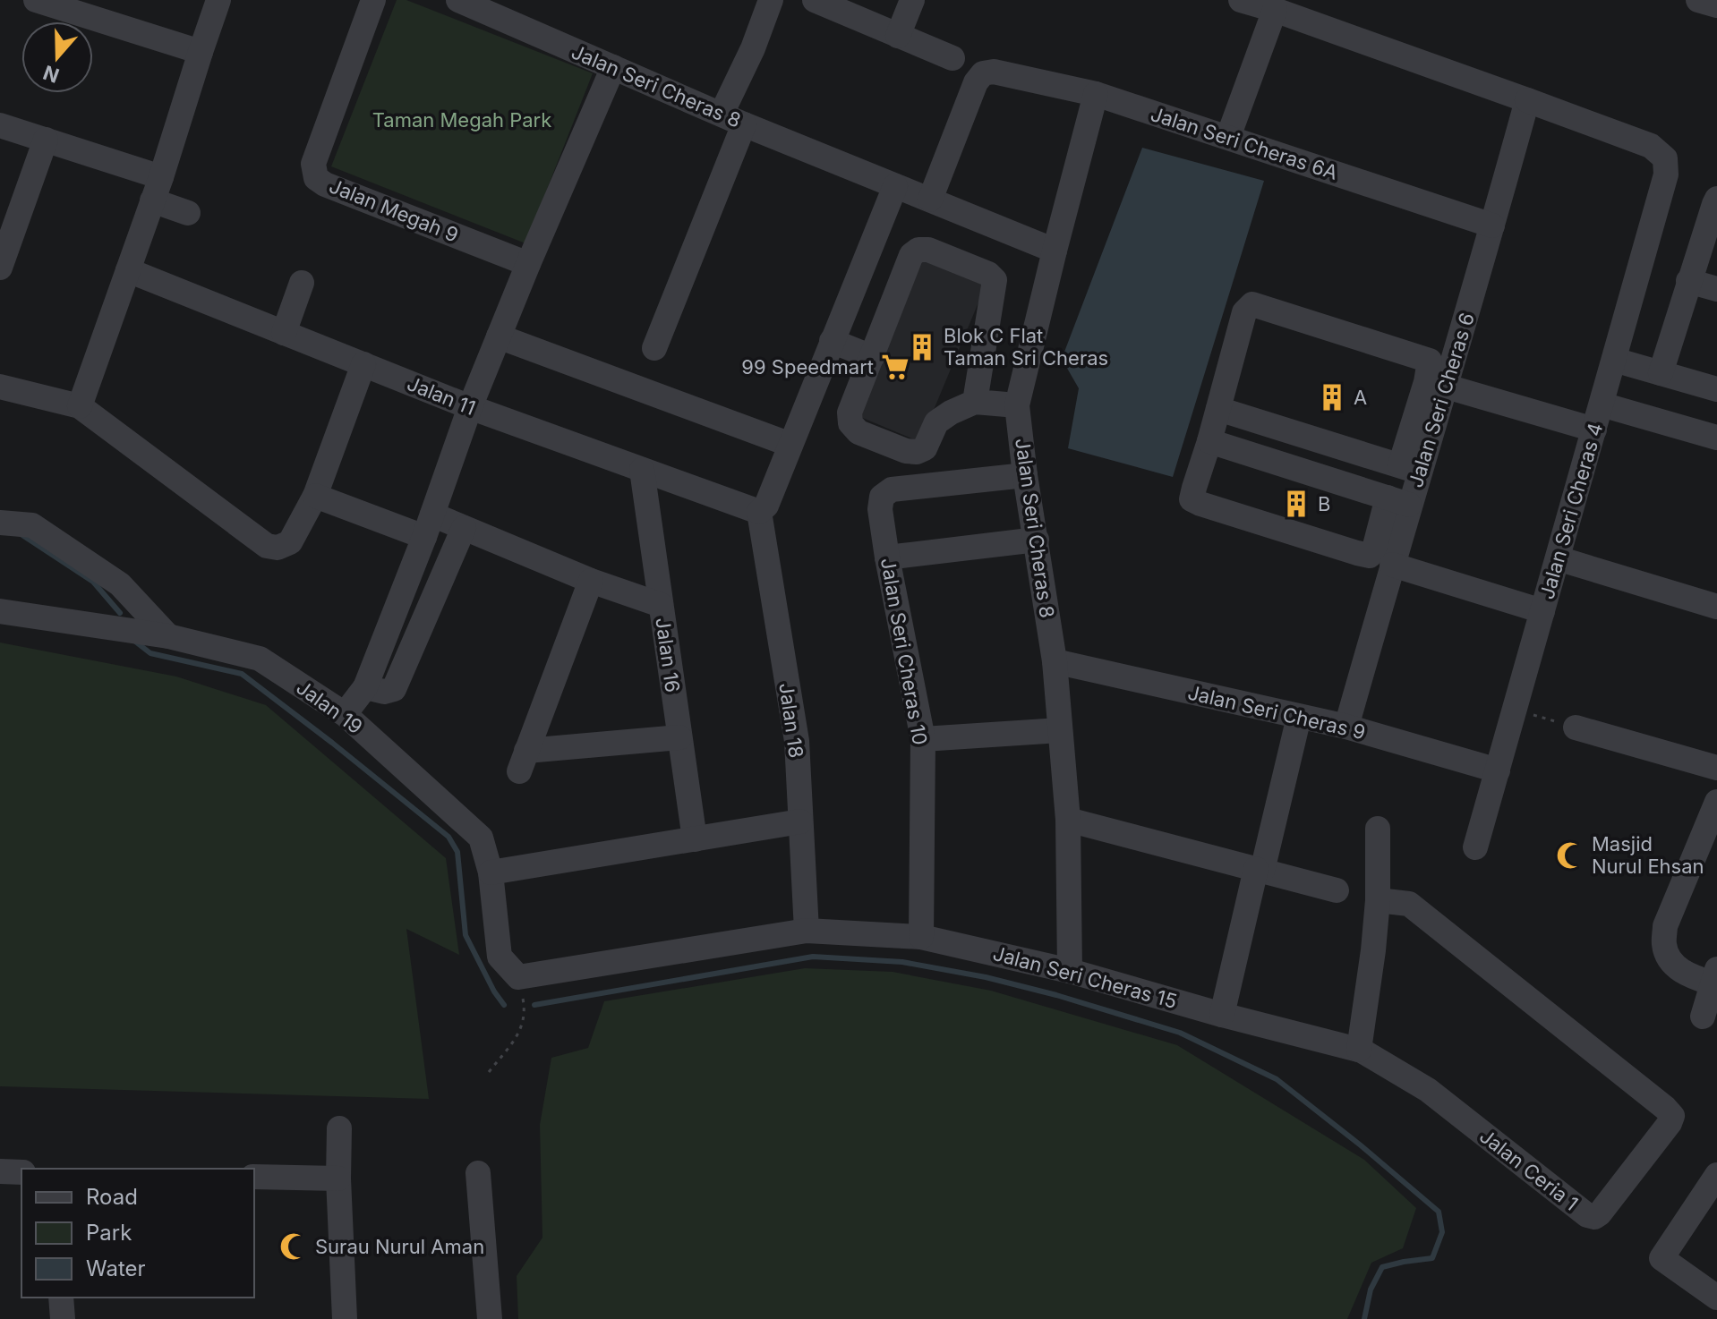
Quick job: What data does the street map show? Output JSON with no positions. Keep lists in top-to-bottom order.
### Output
{
  "streets": {
    "street": [
      "Jalan Seri Cheras 8",
      "Jalan Seri Cheras 6A",
      "Jalan Megah 9",
      "Jalan 11",
      "Jalan Seri Cheras 6",
      "Jalan Seri Cheras 4",
      "Jalan Seri Cheras 10",
      "Jalan 16",
      "Jalan 19",
      "Jalan Seri Cheras 9",
      "Jalan 18",
      "Jalan Seri Cheras 15",
      "Jalan Ceria 1"
    ]
  },
  "crossings": [
    ["Jalan Seri Cheras 8", "Jalan Seri Cheras 6A"],
    ["Jalan Seri Cheras 8", "Jalan Seri Cheras 10"],
    ["Jalan Seri Cheras 8", "Jalan Seri Cheras 9"],
    ["Jalan Seri Cheras 8", "Jalan Seri Cheras 15"],
    ["Jalan Seri Cheras 6A", "Jalan Seri Cheras 6"],
    ["Jalan 11", "Jalan 16"],
    ["Jalan 11", "Jalan 18"],
    ["Jalan Seri Cheras 6", "Jalan Seri Cheras 4"],
    ["Jalan Seri Cheras 6", "Jalan Seri Cheras 9"],
    ["Jalan Seri Cheras 4", "Jalan Seri Cheras 9"],
    ["Jalan Seri Cheras 10", "Jalan Seri Cheras 15"],
    ["Jalan 19", "Jalan Seri Cheras 15"],
    ["Jalan 18", "Jalan Seri Cheras 15"],
    ["Jalan Seri Cheras 15", "Jalan Ceria 1"]
  ],
  "parks": ["Taman Megah Park"],
  "places": {
    "building": ["Blok C Flat Taman Sri Cheras", "A", "B"],
    "supermarket": ["99 Speedmart"],
    "mosque": ["Masjid Nurul Ehsan", "Surau Nurul Aman"]
  },
  "legend": ["Road", "Park", "Water"],
  "north": "bottom"
}
